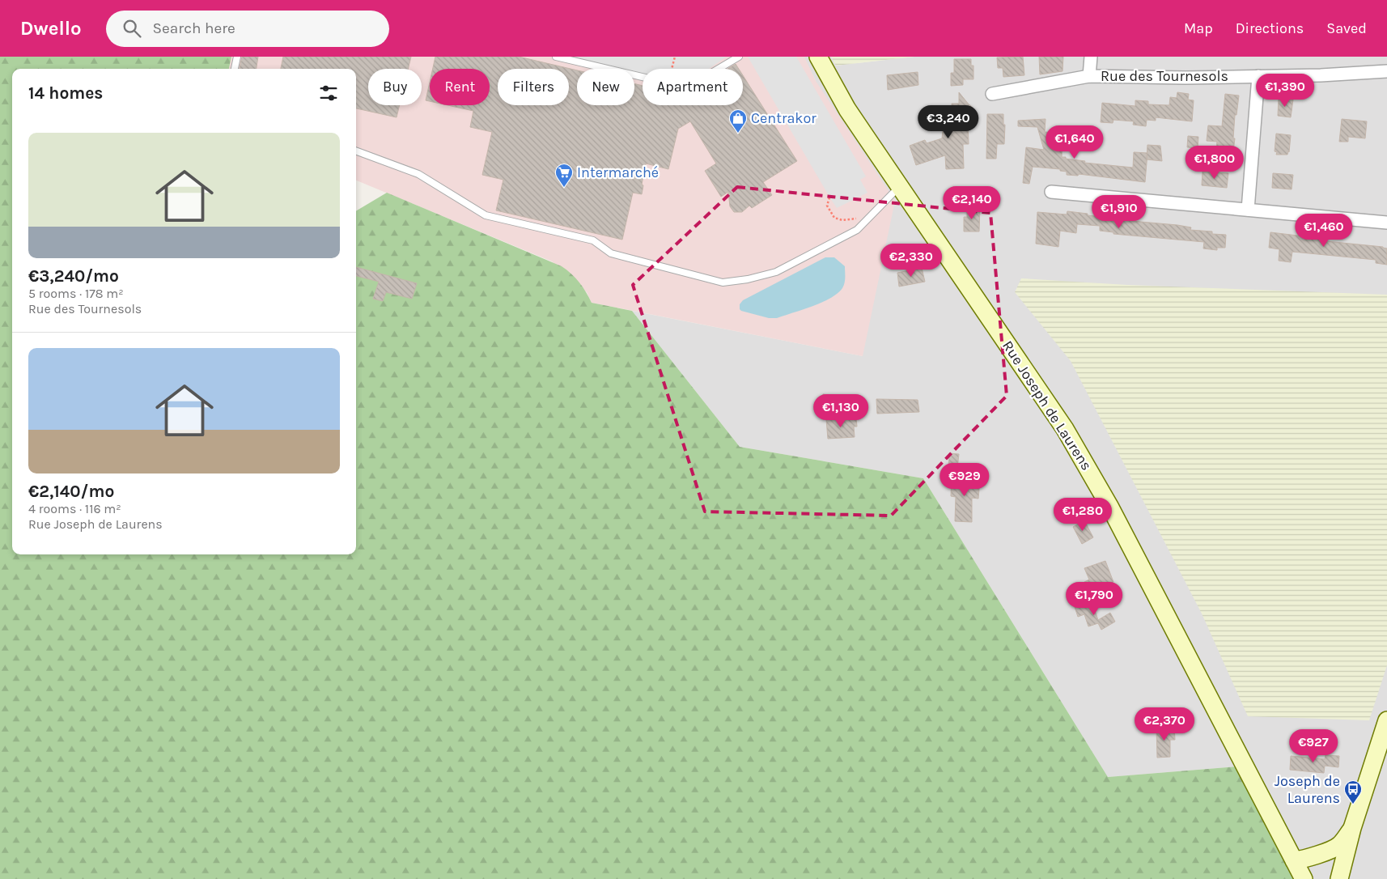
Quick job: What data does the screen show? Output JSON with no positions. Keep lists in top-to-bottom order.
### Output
{
  "streets": {
    "main road": ["Rue Joseph de Laurens"],
    "street": ["Rue des Tournesols"]
  },
  "places": {
    "shop": ["Centrakor"],
    "supermarket": ["Intermarché"],
    "bus stop": ["Joseph de Laurens"]
  },
  "page": {
    "header": "Dwello",
    "search": "Search here",
    "nav": ["Map", "Directions", "Saved"],
    "chip": [
      "Buy",
      "Rent",
      "Filters",
      "New",
      "Apartment"
    ],
    "heading": "14 homes",
    "price": [
      "€1,390",
      "€3,240",
      "€1,640",
      "€1,800",
      "€2,140",
      "€1,910",
      "€1,460",
      "€2,330",
      "€1,130",
      "€929",
      "€1,280",
      "€1,790",
      "€2,370",
      "€927"
    ],
    "list": [
      {
        "name": "€3,240/mo",
        "note": "5 rooms · 178 m² · Rue des Tournesols"
      },
      {
        "name": "€2,140/mo",
        "note": "4 rooms · 116 m² · Rue Joseph de Laurens"
      }
    ]
  }
}
